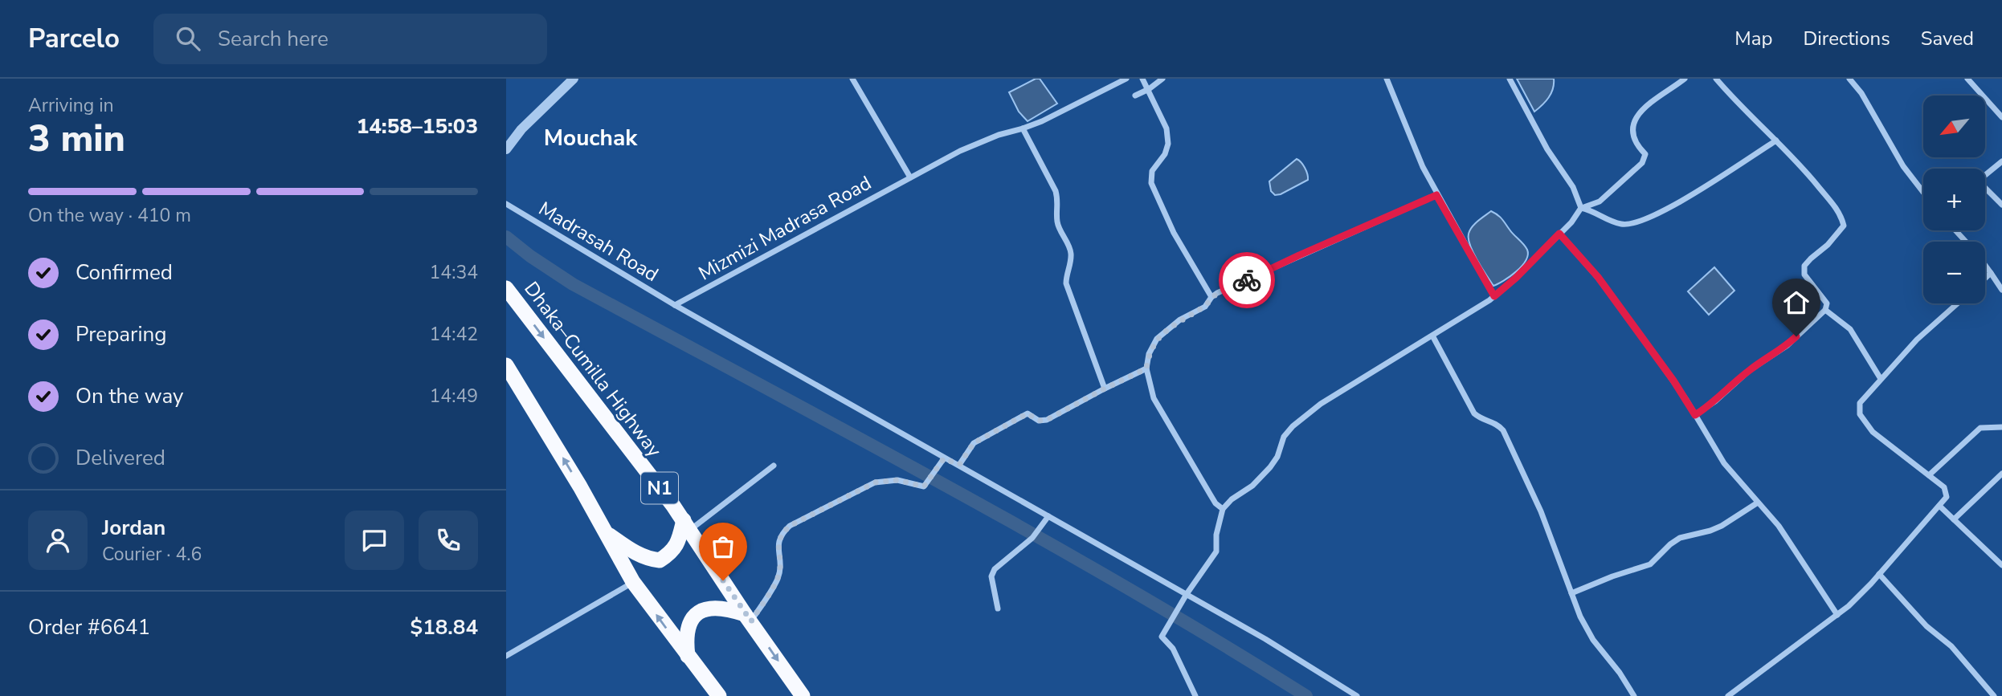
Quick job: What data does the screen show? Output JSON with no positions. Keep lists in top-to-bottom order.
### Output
{
  "streets": {
    "highway": ["Dhaka–Cumilla Highway", "N1"],
    "street": ["Mizmizi Madrasa Road", "Madrasah Road"]
  },
  "crossings": [
    ["Mizmizi Madrasa Road", "Madrasah Road"]
  ],
  "districts": ["Mouchak"],
  "north": "bottom left",
  "page": {
    "header": "Parcelo",
    "search": "Search here",
    "nav": ["Map", "Directions", "Saved"],
    "heading": ["3 min", "Arriving in", "14:58–15:03"],
    "panel": [
      "Jordan",
      "Courier · 4.6",
      "Order #6641",
      "$18.84"
    ],
    "map_buttons": ["+", "−"],
    "bar": "On the way · 410 m",
    "list": [
      ["Confirmed", "14:34"],
      ["Preparing", "14:42"],
      ["On the way", "14:49"],
      "Delivered"
    ]
  }
}
